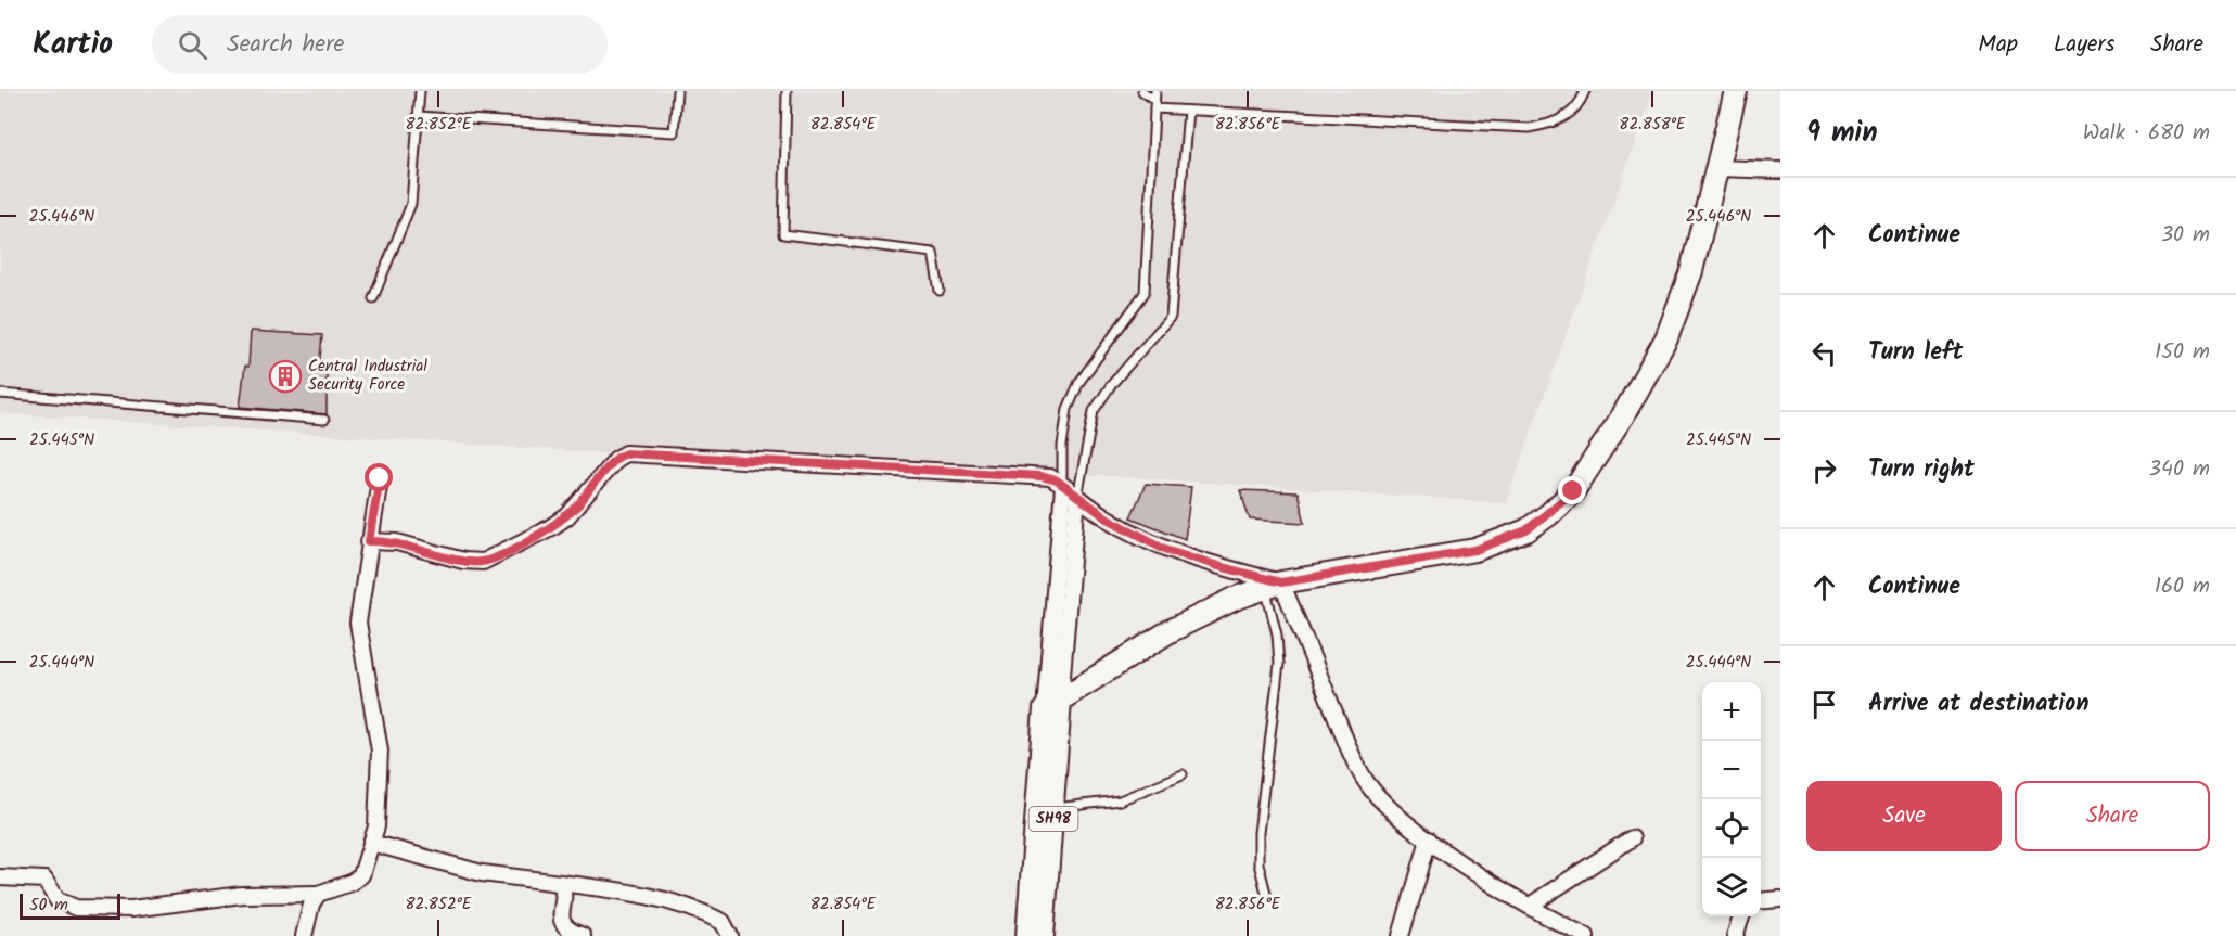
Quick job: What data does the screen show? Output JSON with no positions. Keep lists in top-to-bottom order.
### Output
{
  "streets": {
    "main road": ["SH98"]
  },
  "places": {
    "building": ["Central Industrial Security Force"]
  },
  "scale_bar": "50 m",
  "page": {
    "header": "Kartio",
    "search": "Search here",
    "nav": ["Map", "Layers", "Share"],
    "heading": ["9 min", "Walk · 680 m"],
    "list": [
      ["Continue", "30 m"],
      ["Turn left", "150 m"],
      ["Turn right", "340 m"],
      ["Continue", "160 m"],
      "Arrive at destination"
    ],
    "map_buttons": ["+", "−"],
    "buttons": ["Save", "Share"],
    "scale": "50 m"
  },
  "coordinates": [
    "82.852°E",
    "82.854°E",
    "82.856°E",
    "82.858°E",
    "25.446°N",
    "25.445°N",
    "25.444°N"
  ]
}
